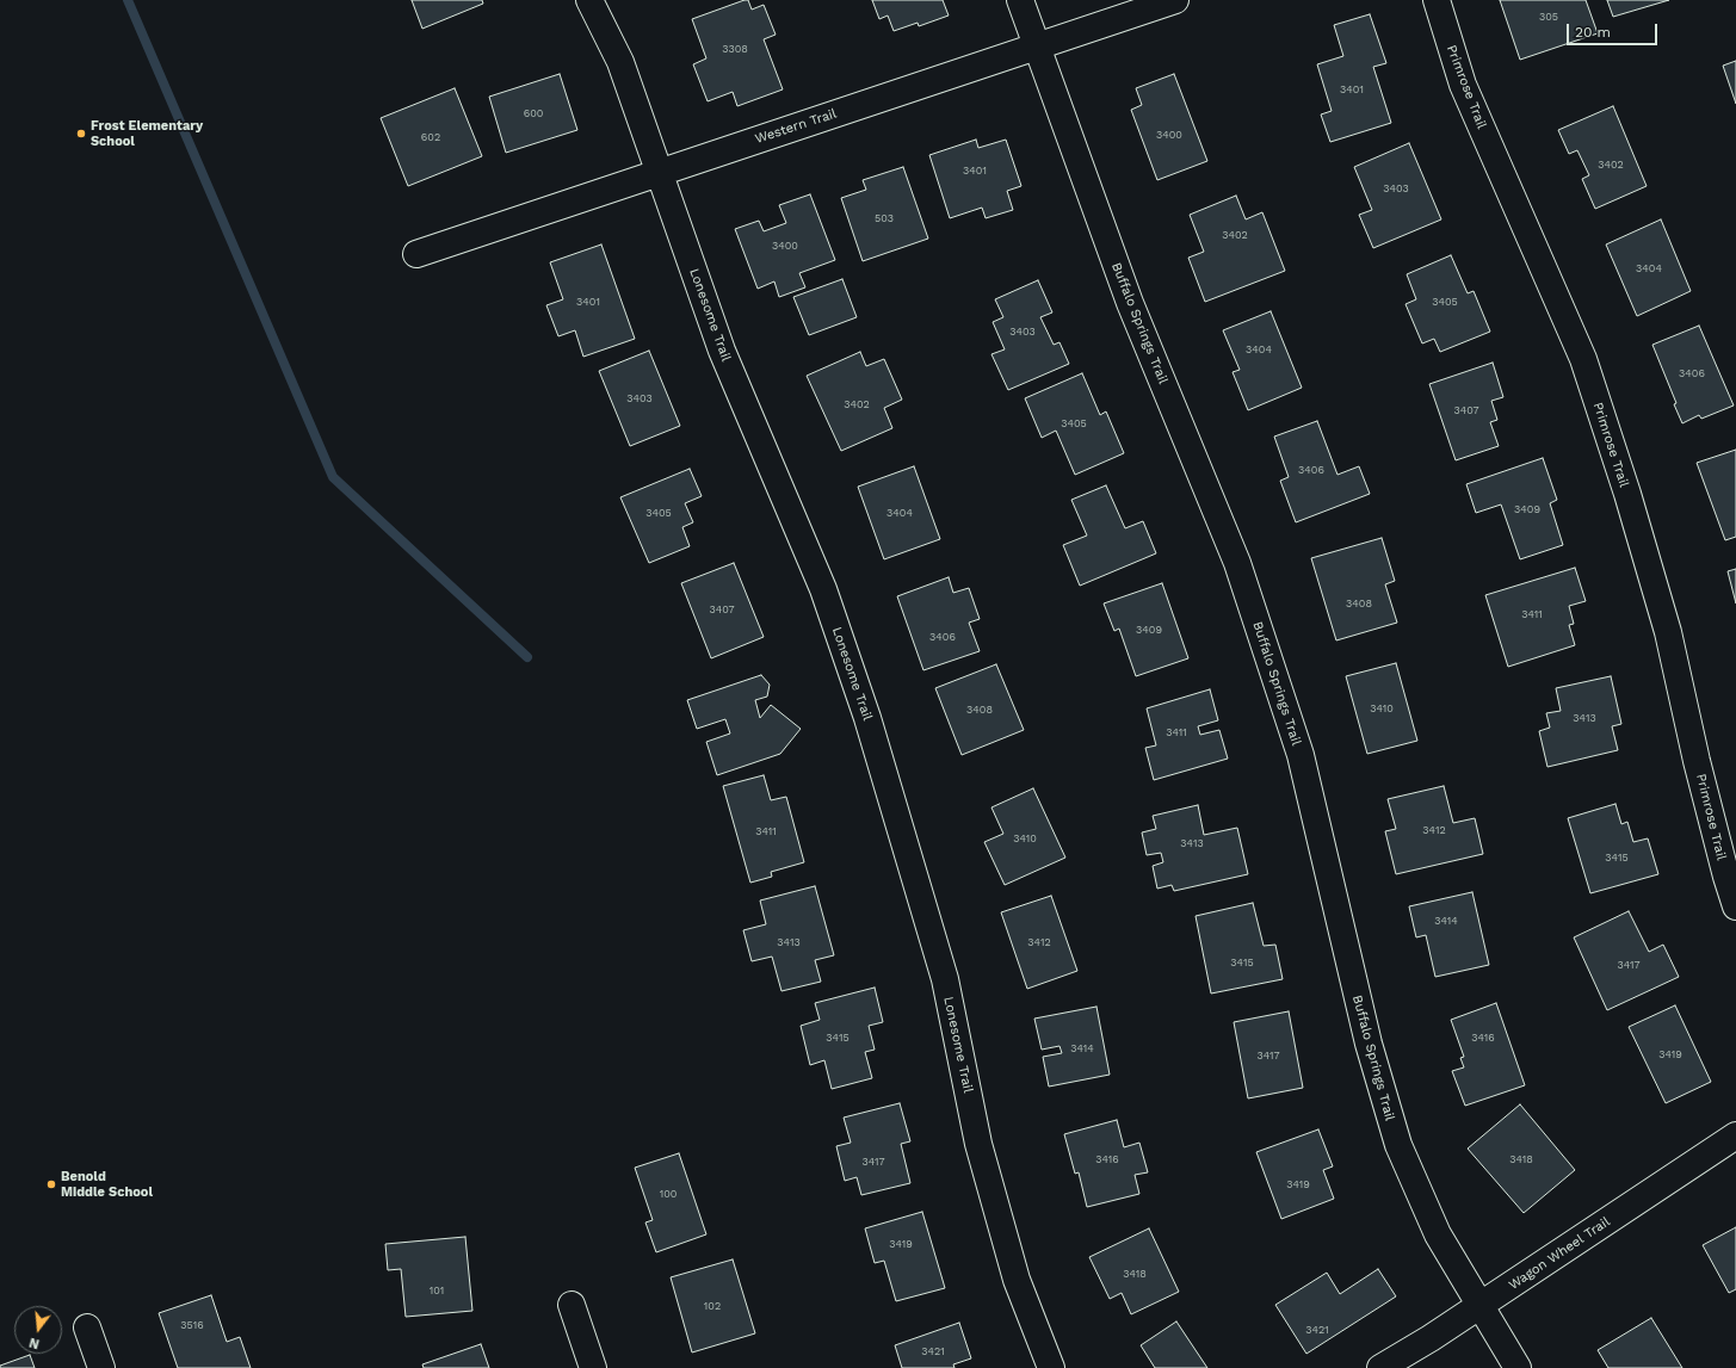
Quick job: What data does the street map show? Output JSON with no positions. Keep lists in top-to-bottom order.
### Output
{
  "streets": {
    "street": [
      "Primrose Trail",
      "Western Trail",
      "Lonesome Trail",
      "Buffalo Springs Trail",
      "Wagon Wheel Trail"
    ]
  },
  "crossings": [
    ["Western Trail", "Lonesome Trail"],
    ["Western Trail", "Buffalo Springs Trail"],
    ["Buffalo Springs Trail", "Wagon Wheel Trail"]
  ],
  "places": ["Frost Elementary School", "Benold Middle School"],
  "house_numbers": [
    "305",
    "3308",
    "3401",
    "600",
    "3400",
    "602",
    "3402",
    "3401",
    "3403",
    "503",
    "3402",
    "3400",
    "3404",
    "3401",
    "3405",
    "3403",
    "3404",
    "3406",
    "3403",
    "3402",
    "3407",
    "3405",
    "3406",
    "3409",
    "3405",
    "3404",
    "3408",
    "3407",
    "3411",
    "3409",
    "3406",
    "3410",
    "3408",
    "3413",
    "3411",
    "3412",
    "3411",
    "3410",
    "3413",
    "3415",
    "3414",
    "3413",
    "3412",
    "3415",
    "3417",
    "3415",
    "3416",
    "3414",
    "3419",
    "3417",
    "3416",
    "3418",
    "3417",
    "3419",
    "100",
    "3419",
    "3418",
    "101",
    "102",
    "3516",
    "3421",
    "3421"
  ],
  "scale_bar": "20 m",
  "north": "bottom"
}
